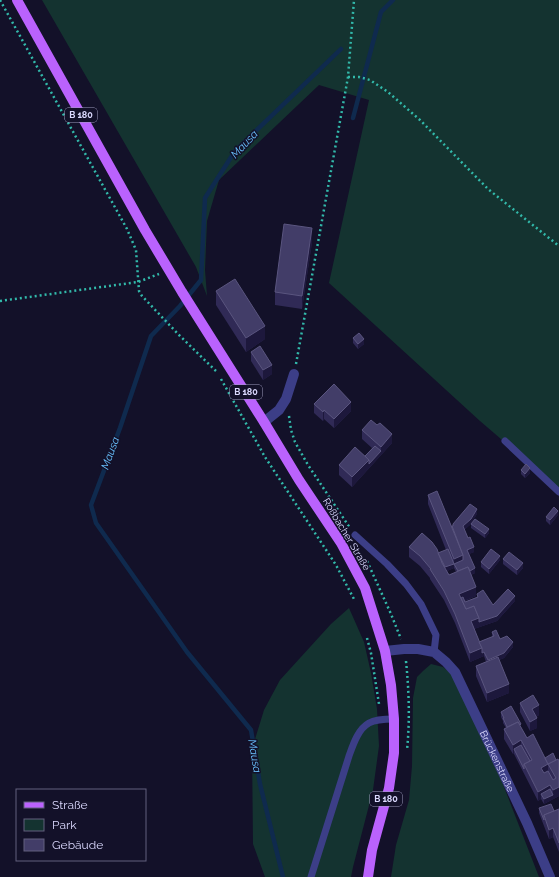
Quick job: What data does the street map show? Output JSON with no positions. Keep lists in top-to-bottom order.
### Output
{
  "streets": {
    "main road": ["B 180", "Roßbacher Straße"],
    "street": ["Brückenstraße"]
  },
  "crossings": [
    ["B 180", "Roßbacher Straße"]
  ],
  "water": ["Mausa"],
  "legend": ["Straße", "Park", "Gebäude"]
}
